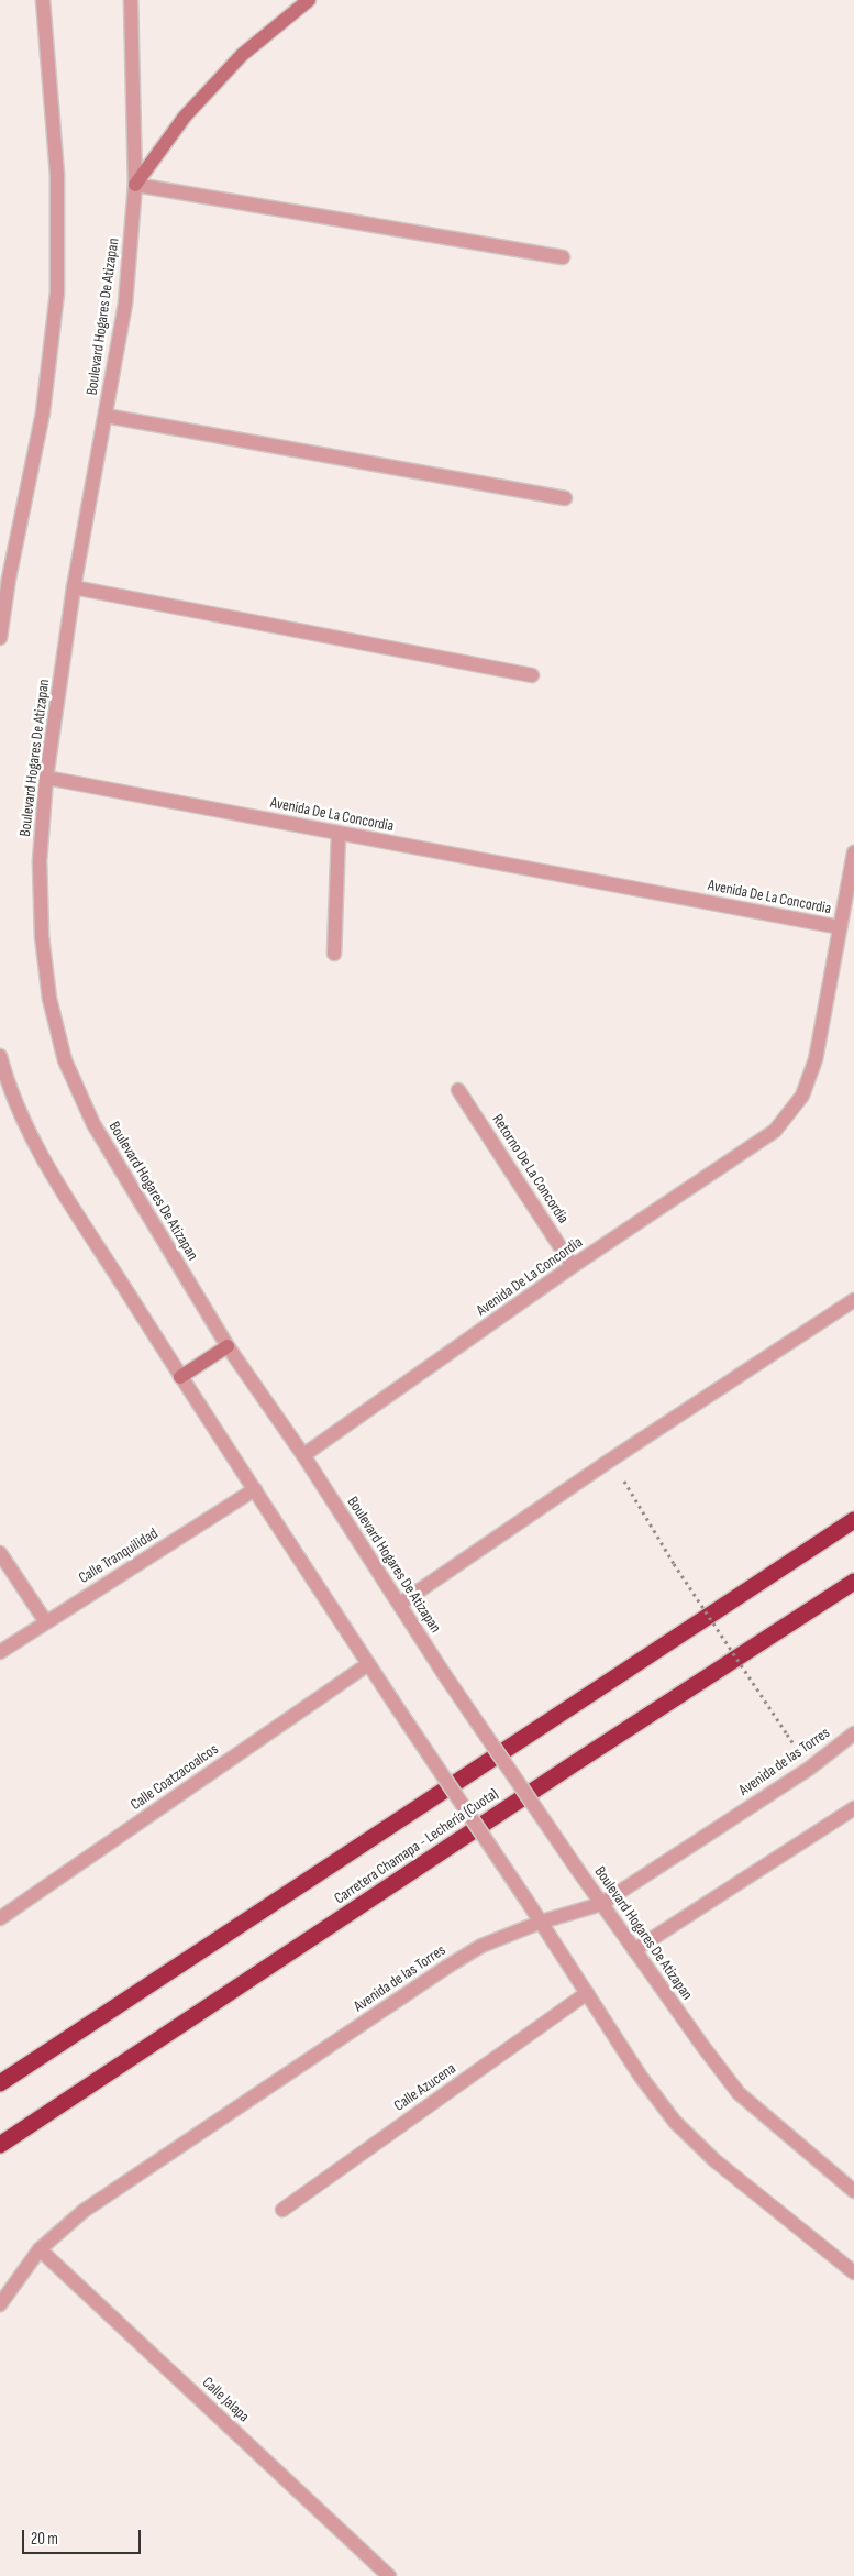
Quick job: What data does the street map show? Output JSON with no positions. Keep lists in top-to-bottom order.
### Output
{
  "streets": {
    "highway": ["Carretera Chamapa - Lechería (Cuota)"],
    "street": [
      "Boulevard Hogares De Atizapan",
      "Avenida De La Concordia",
      "Retorno De La Concordia",
      "Calle Tranquilidad",
      "Avenida de las Torres",
      "Calle Coatzacoalcos",
      "Calle Azucena",
      "Calle Jalapa"
    ]
  },
  "crossings": [
    ["Boulevard Hogares De Atizapan", "Avenida De La Concordia"],
    ["Boulevard Hogares De Atizapan", "Avenida de las Torres"],
    ["Avenida De La Concordia", "Retorno De La Concordia"],
    ["Avenida de las Torres", "Calle Jalapa"]
  ],
  "scale_bar": "20 m"
}
